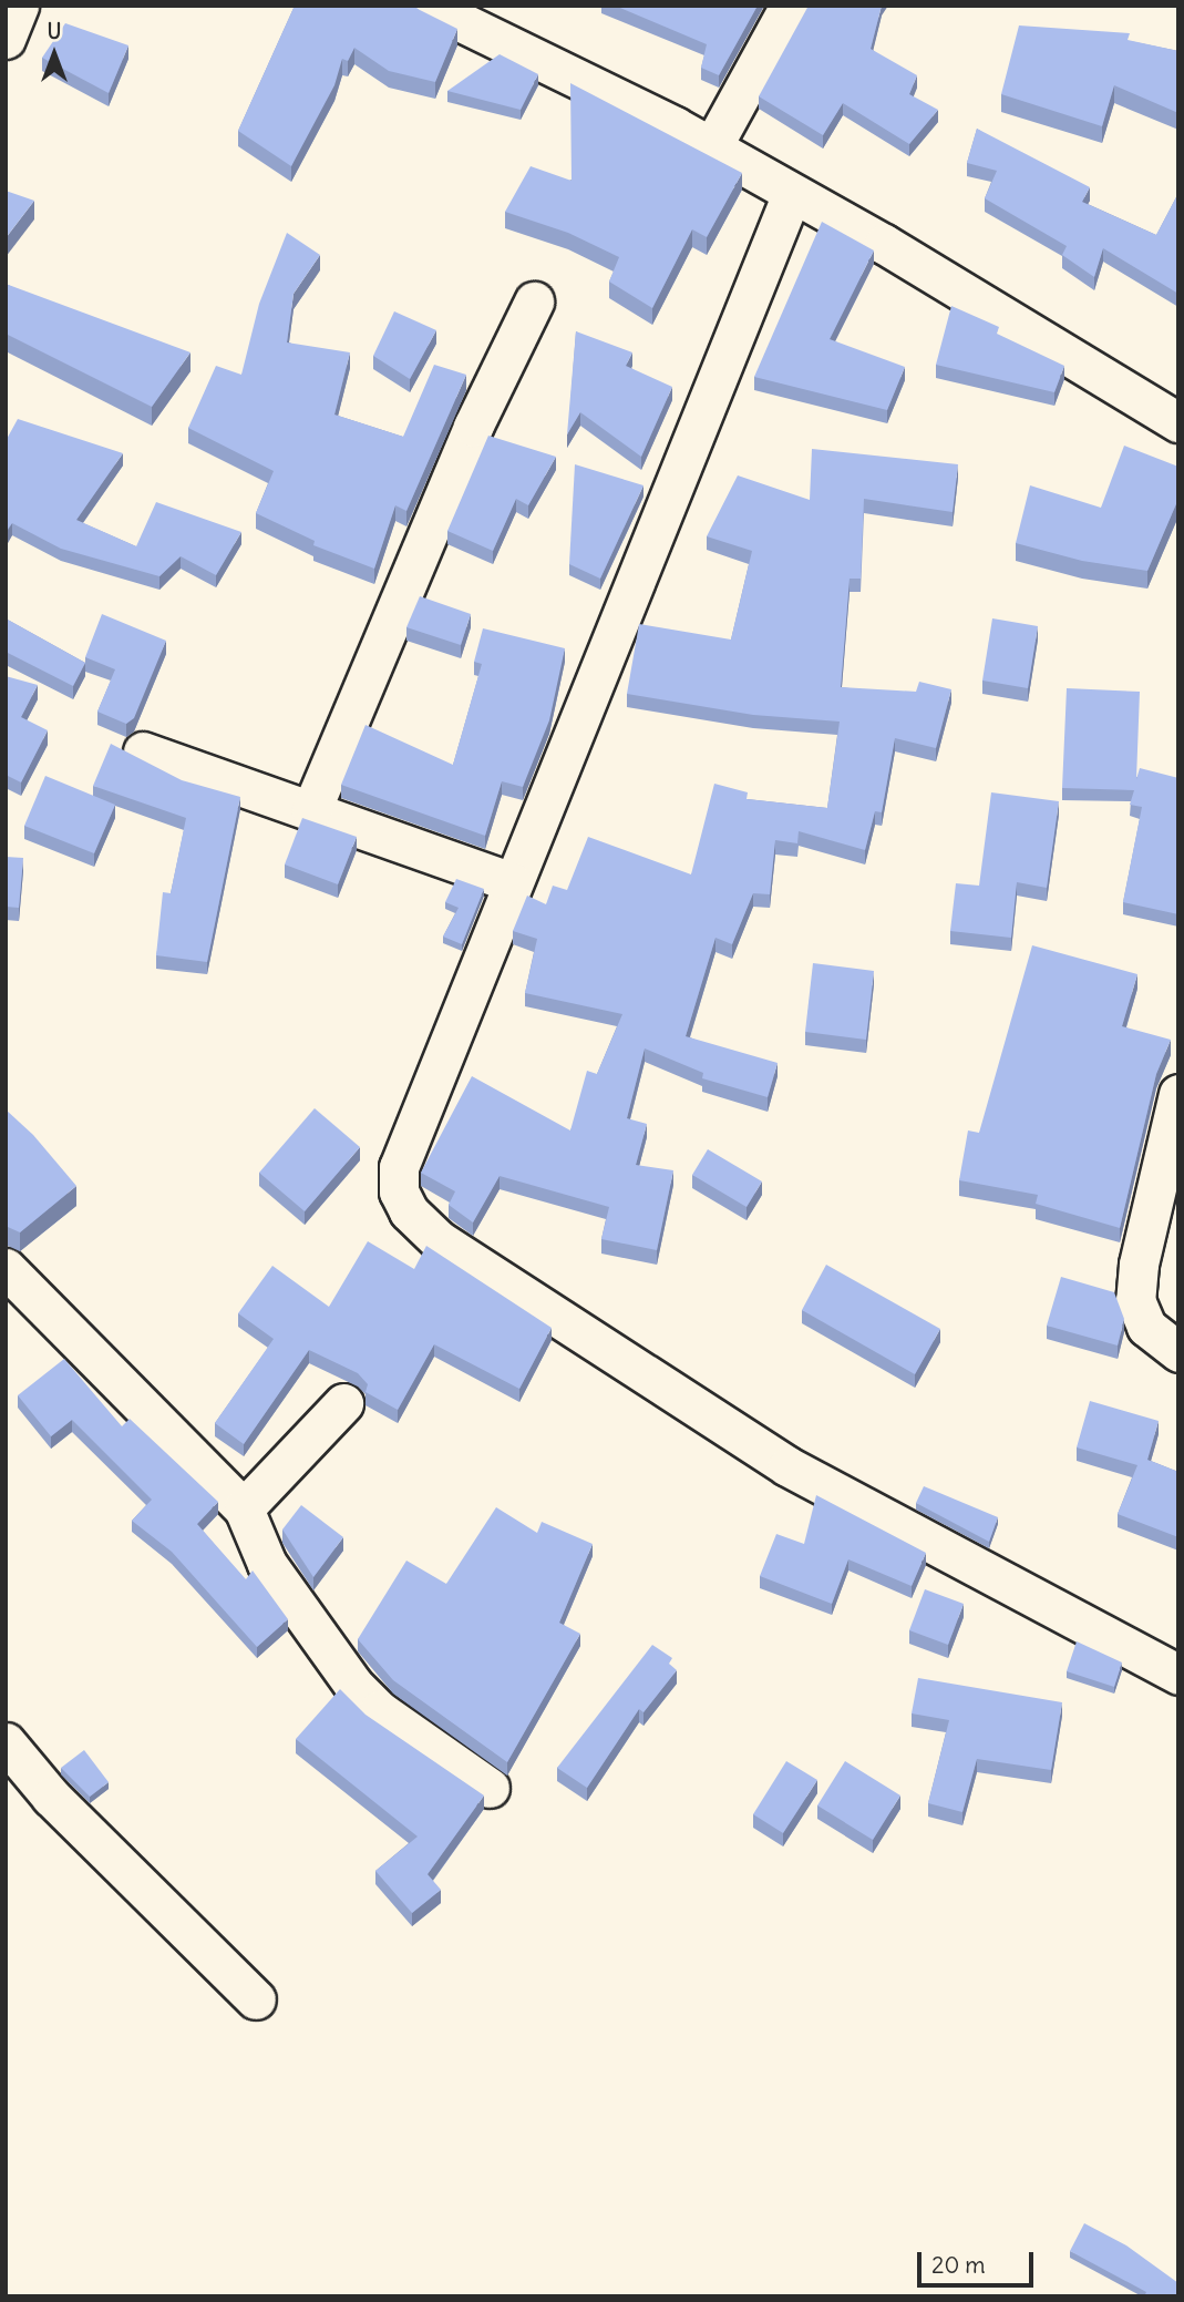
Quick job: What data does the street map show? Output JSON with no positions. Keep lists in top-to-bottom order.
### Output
{
  "scale_bar": "20 m",
  "north": "top"
}
